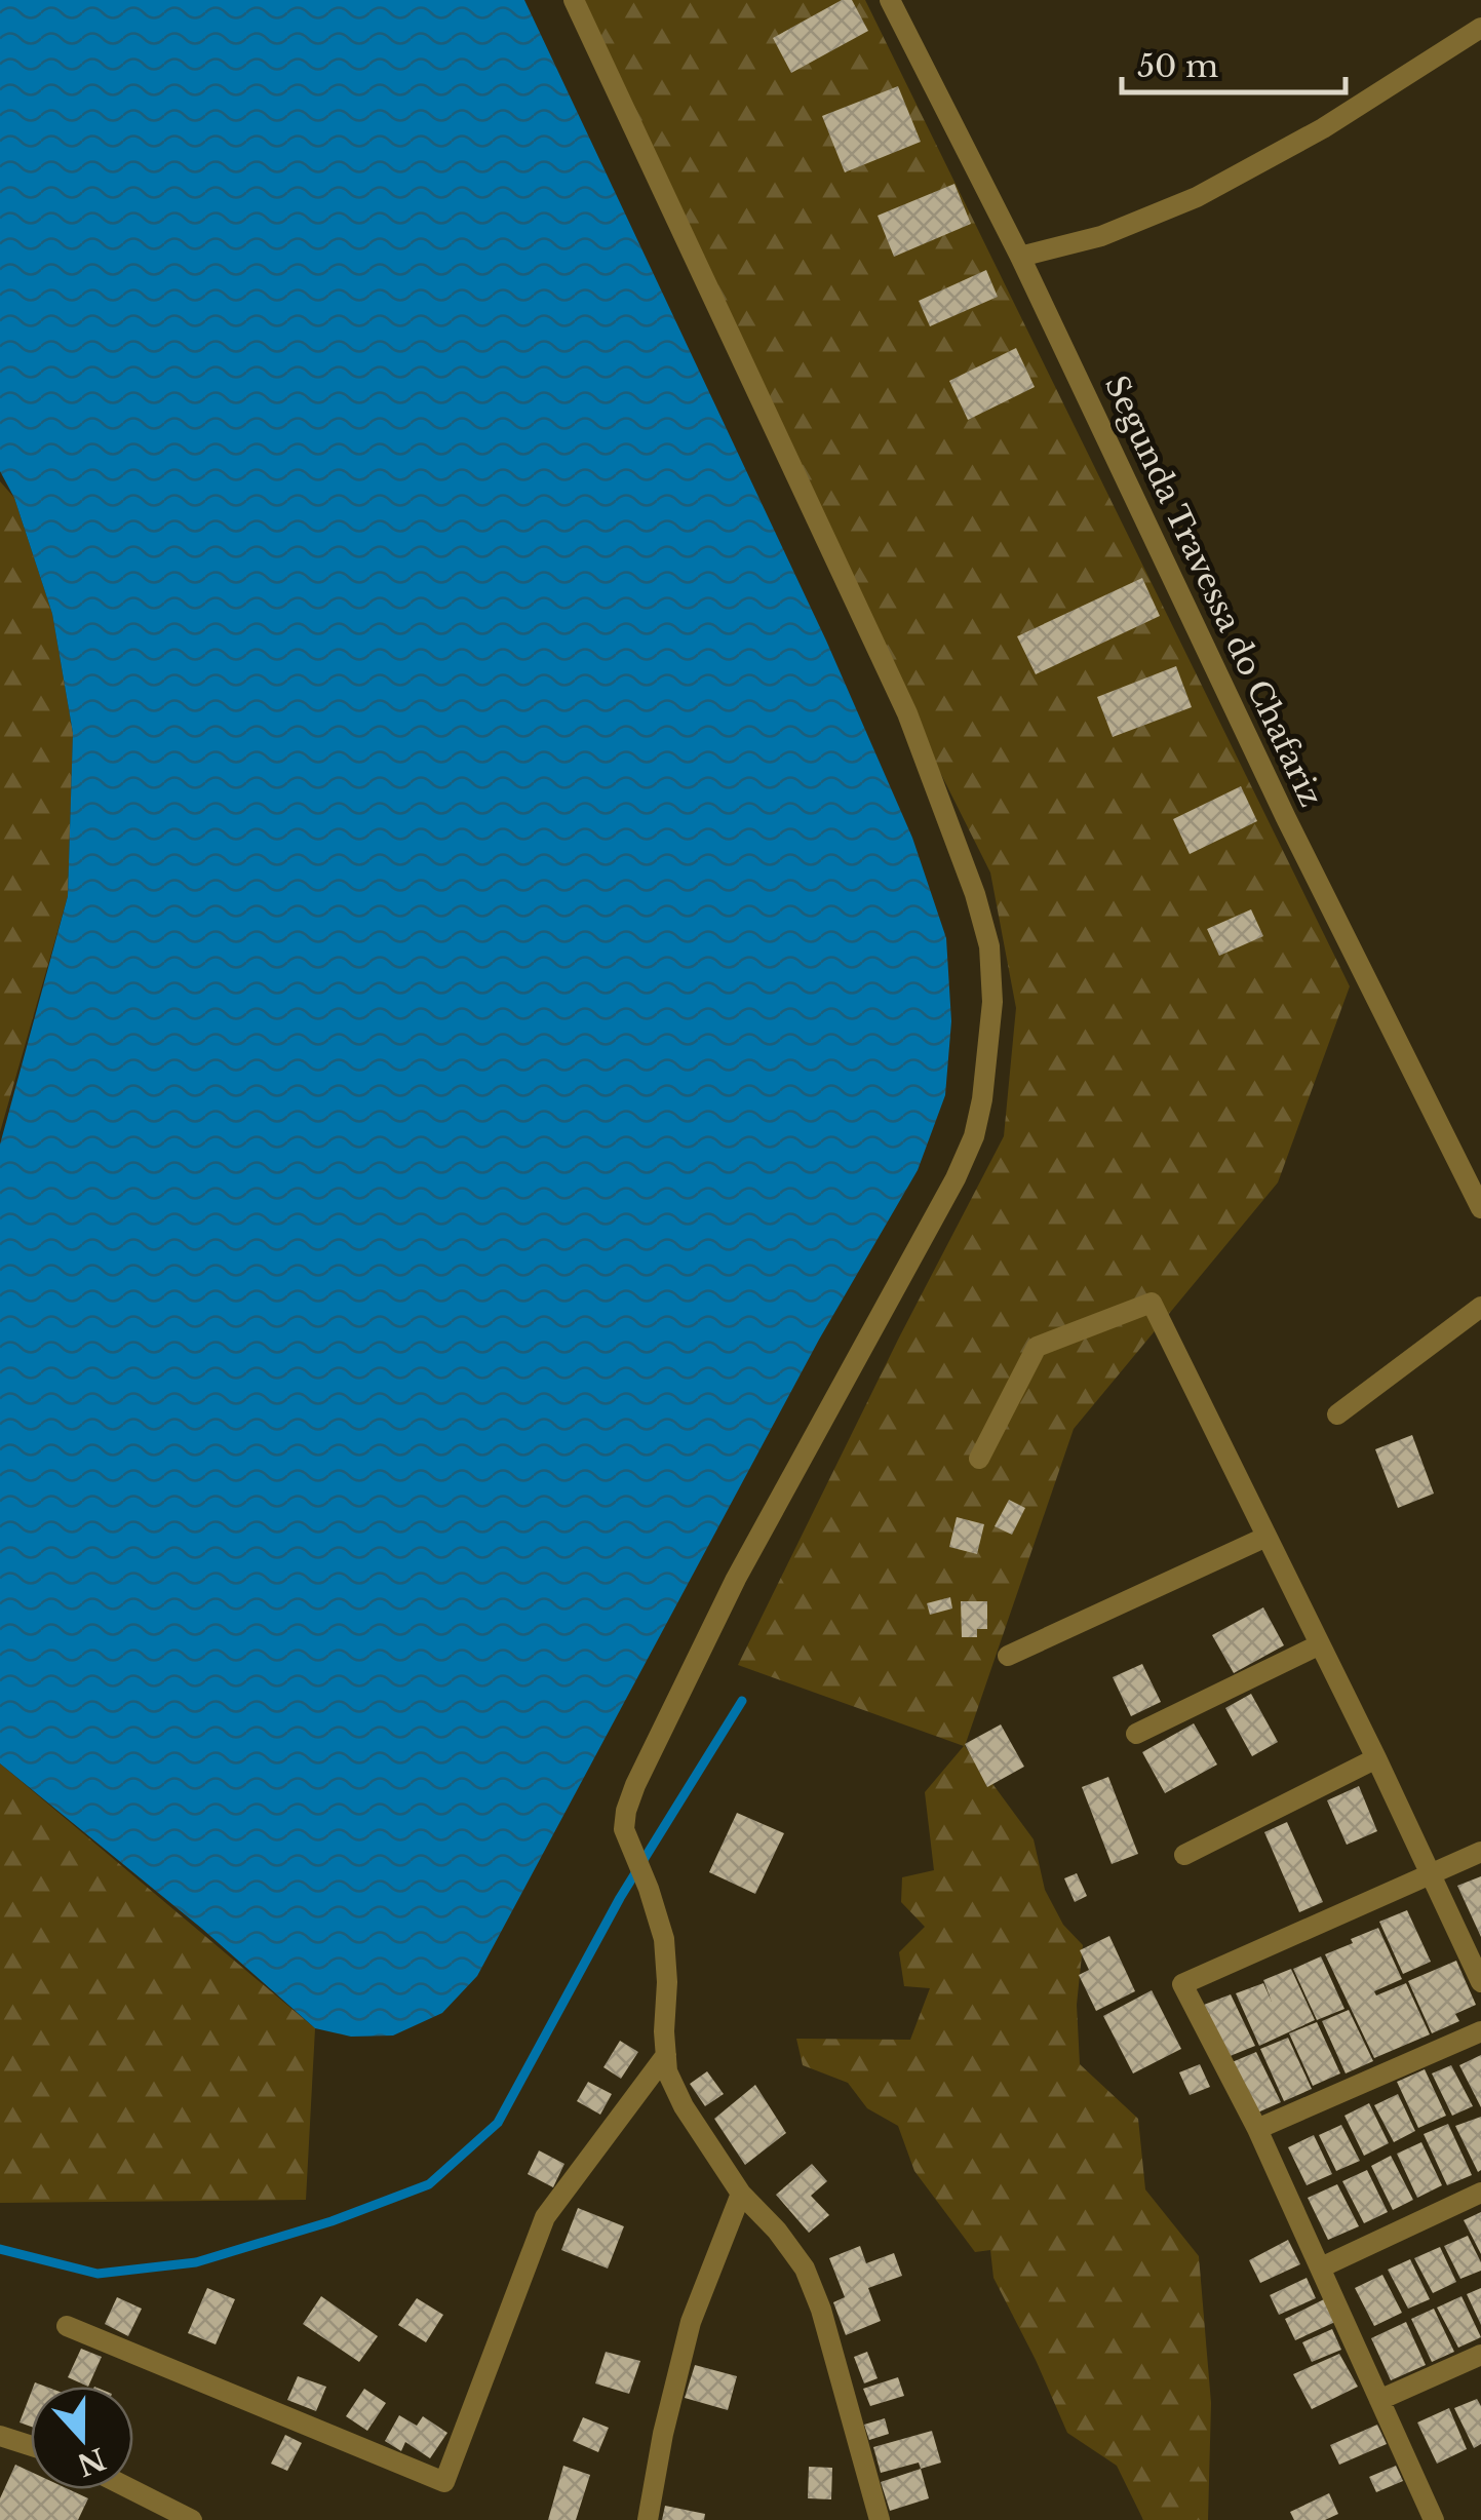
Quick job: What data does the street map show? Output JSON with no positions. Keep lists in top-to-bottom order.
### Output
{
  "streets": {
    "street": ["Segunda Travessa do Chafariz"]
  },
  "scale_bar": "50 m",
  "north": "bottom"
}
